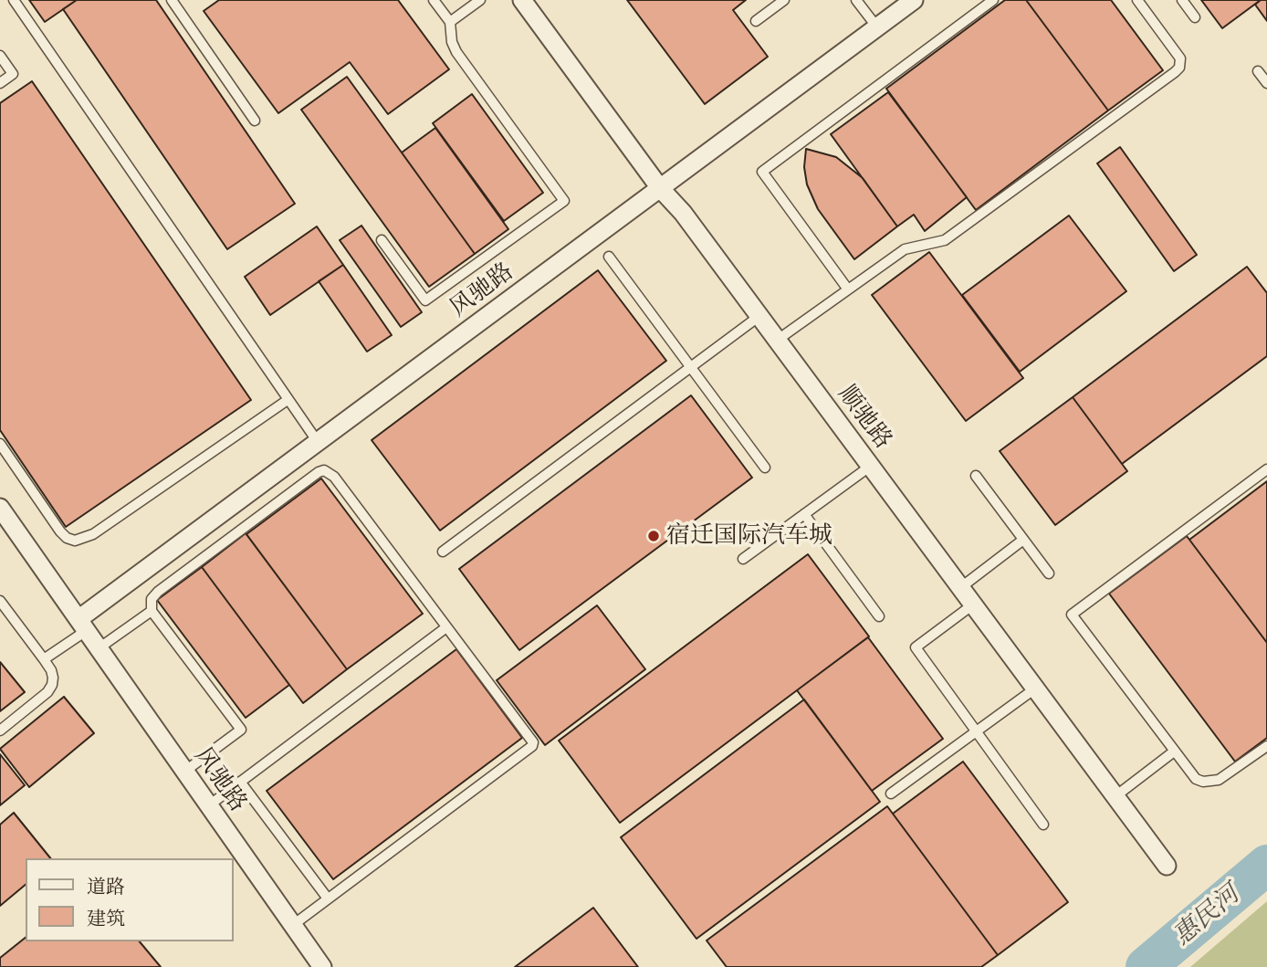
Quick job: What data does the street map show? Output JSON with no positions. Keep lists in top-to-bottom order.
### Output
{
  "streets": {
    "street": ["风驰路", "顺驰路"]
  },
  "crossings": [
    ["风驰路", "顺驰路"]
  ],
  "water": ["惠民河"],
  "places": ["宿迁国际汽车城"],
  "legend": ["道路", "建筑"]
}
